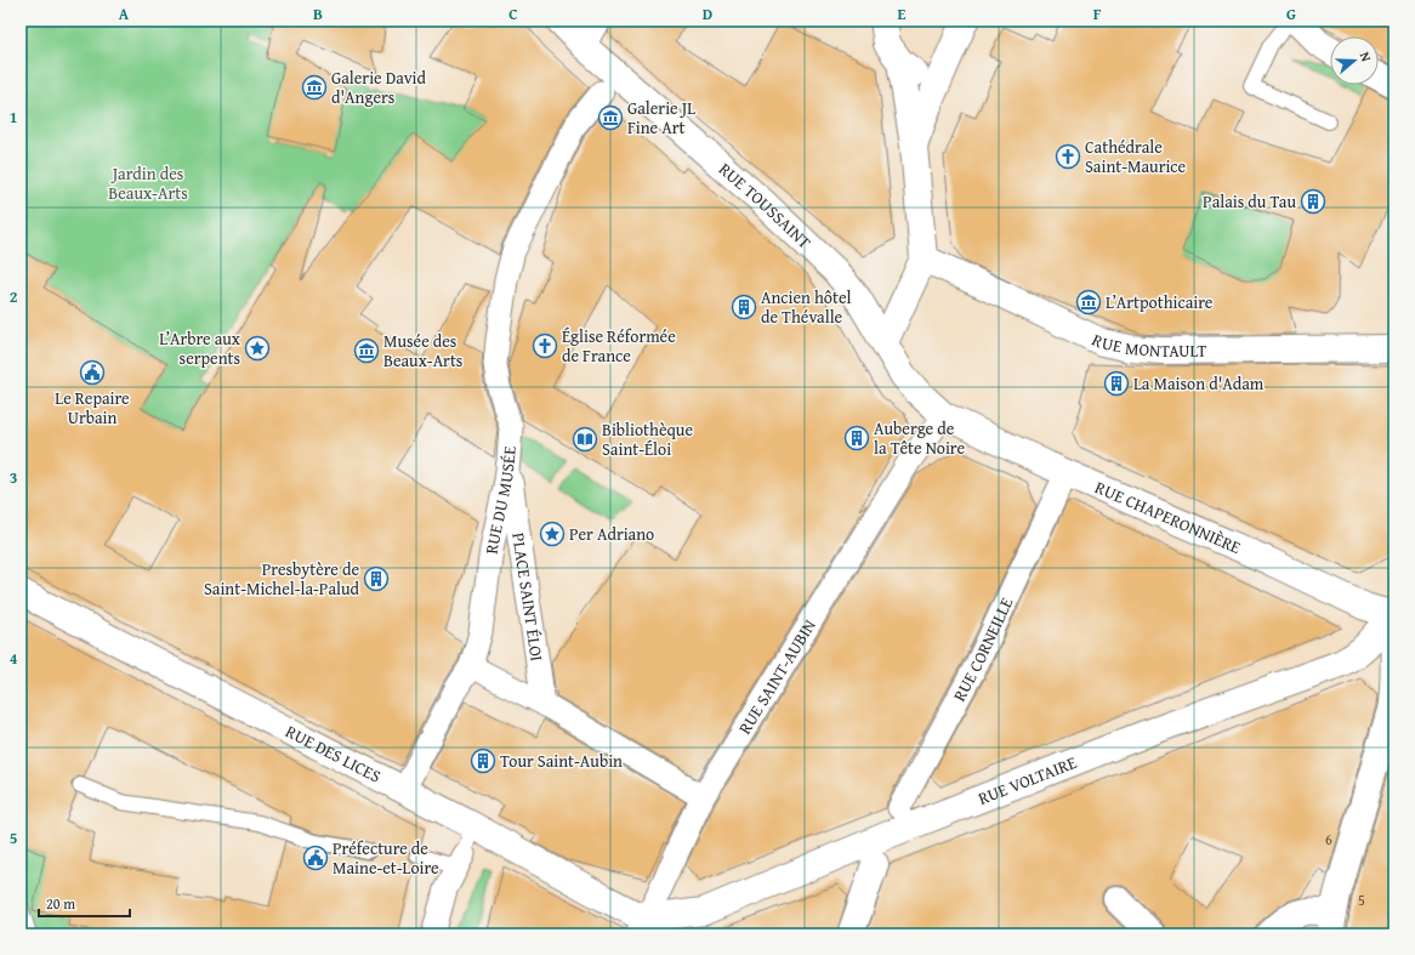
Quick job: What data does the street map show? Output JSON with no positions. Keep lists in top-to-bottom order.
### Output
{
  "streets": {
    "street": [
      "RUE TOUSSAINT",
      "RUE MONTAULT",
      "RUE DU MUSÉE",
      "RUE CHAPERONNIÈRE",
      "PLACE SAINT ÉLOI",
      "RUE CORNEILLE",
      "RUE SAINT-AUBIN",
      "RUE DES LICES",
      "RUE VOLTAIRE"
    ]
  },
  "crossings": [
    ["RUE TOUSSAINT", "RUE CHAPERONNIÈRE"],
    ["RUE TOUSSAINT", "RUE SAINT-AUBIN"],
    ["RUE DU MUSÉE", "PLACE SAINT ÉLOI"],
    ["RUE CHAPERONNIÈRE", "RUE SAINT-AUBIN"],
    ["RUE CHAPERONNIÈRE", "RUE VOLTAIRE"],
    ["RUE SAINT-AUBIN", "RUE DES LICES"],
    ["RUE SAINT-AUBIN", "RUE VOLTAIRE"],
    ["RUE DES LICES", "RUE VOLTAIRE"]
  ],
  "parks": ["Jardin des Beaux-Arts"],
  "places": {
    "museum": [
      "Galerie David d'Angers",
      "Galerie JL Fine Art",
      "L’Artpothicaire",
      "Musée des Beaux-Arts"
    ],
    "church": ["Cathédrale Saint-Maurice", "Église Réformée de France"],
    "building": [
      "Palais du Tau",
      "Ancien hôtel de Thévalle",
      "La Maison d'Adam",
      "Auberge de la Tête Noire",
      "Presbytère de Saint-Michel-la-Palud",
      "Tour Saint-Aubin"
    ],
    "place": ["L’Arbre aux serpents", "Per Adriano"],
    "public building": ["Le Repaire Urbain", "Préfecture de Maine-et-Loire"],
    "library": ["Bibliothèque Saint-Éloi"]
  },
  "house_numbers": ["6", "5"],
  "scale_bar": "20 m",
  "north": "right",
  "grid": {
    "columns": [
      "A",
      "B",
      "C",
      "D",
      "E",
      "F",
      "G"
    ],
    "rows": [
      "1",
      "2",
      "3",
      "4",
      "5"
    ]
  }
}
